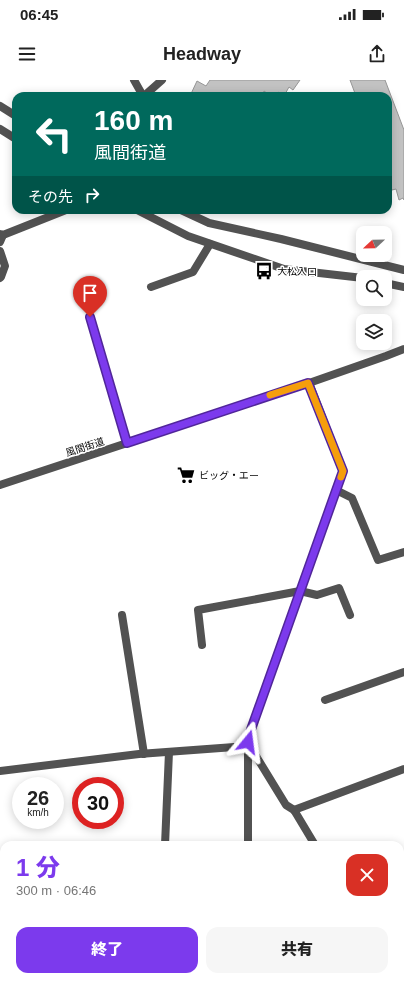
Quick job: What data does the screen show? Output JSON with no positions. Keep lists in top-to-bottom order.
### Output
{
  "streets": {
    "street": ["風間街道"]
  },
  "places": {
    "bus stop": ["大松入口"],
    "supermarket": ["ビッグ・エー"]
  },
  "north": "left",
  "page": {
    "status": "06:45",
    "header": "Headway",
    "turn": ["160 m", "風間街道"],
    "then": "その先",
    "speed": "26 km/h",
    "limit": "30",
    "heading": ["1 分", "300 m · 06:46"],
    "buttons": ["終了", "共有"]
  }
}
